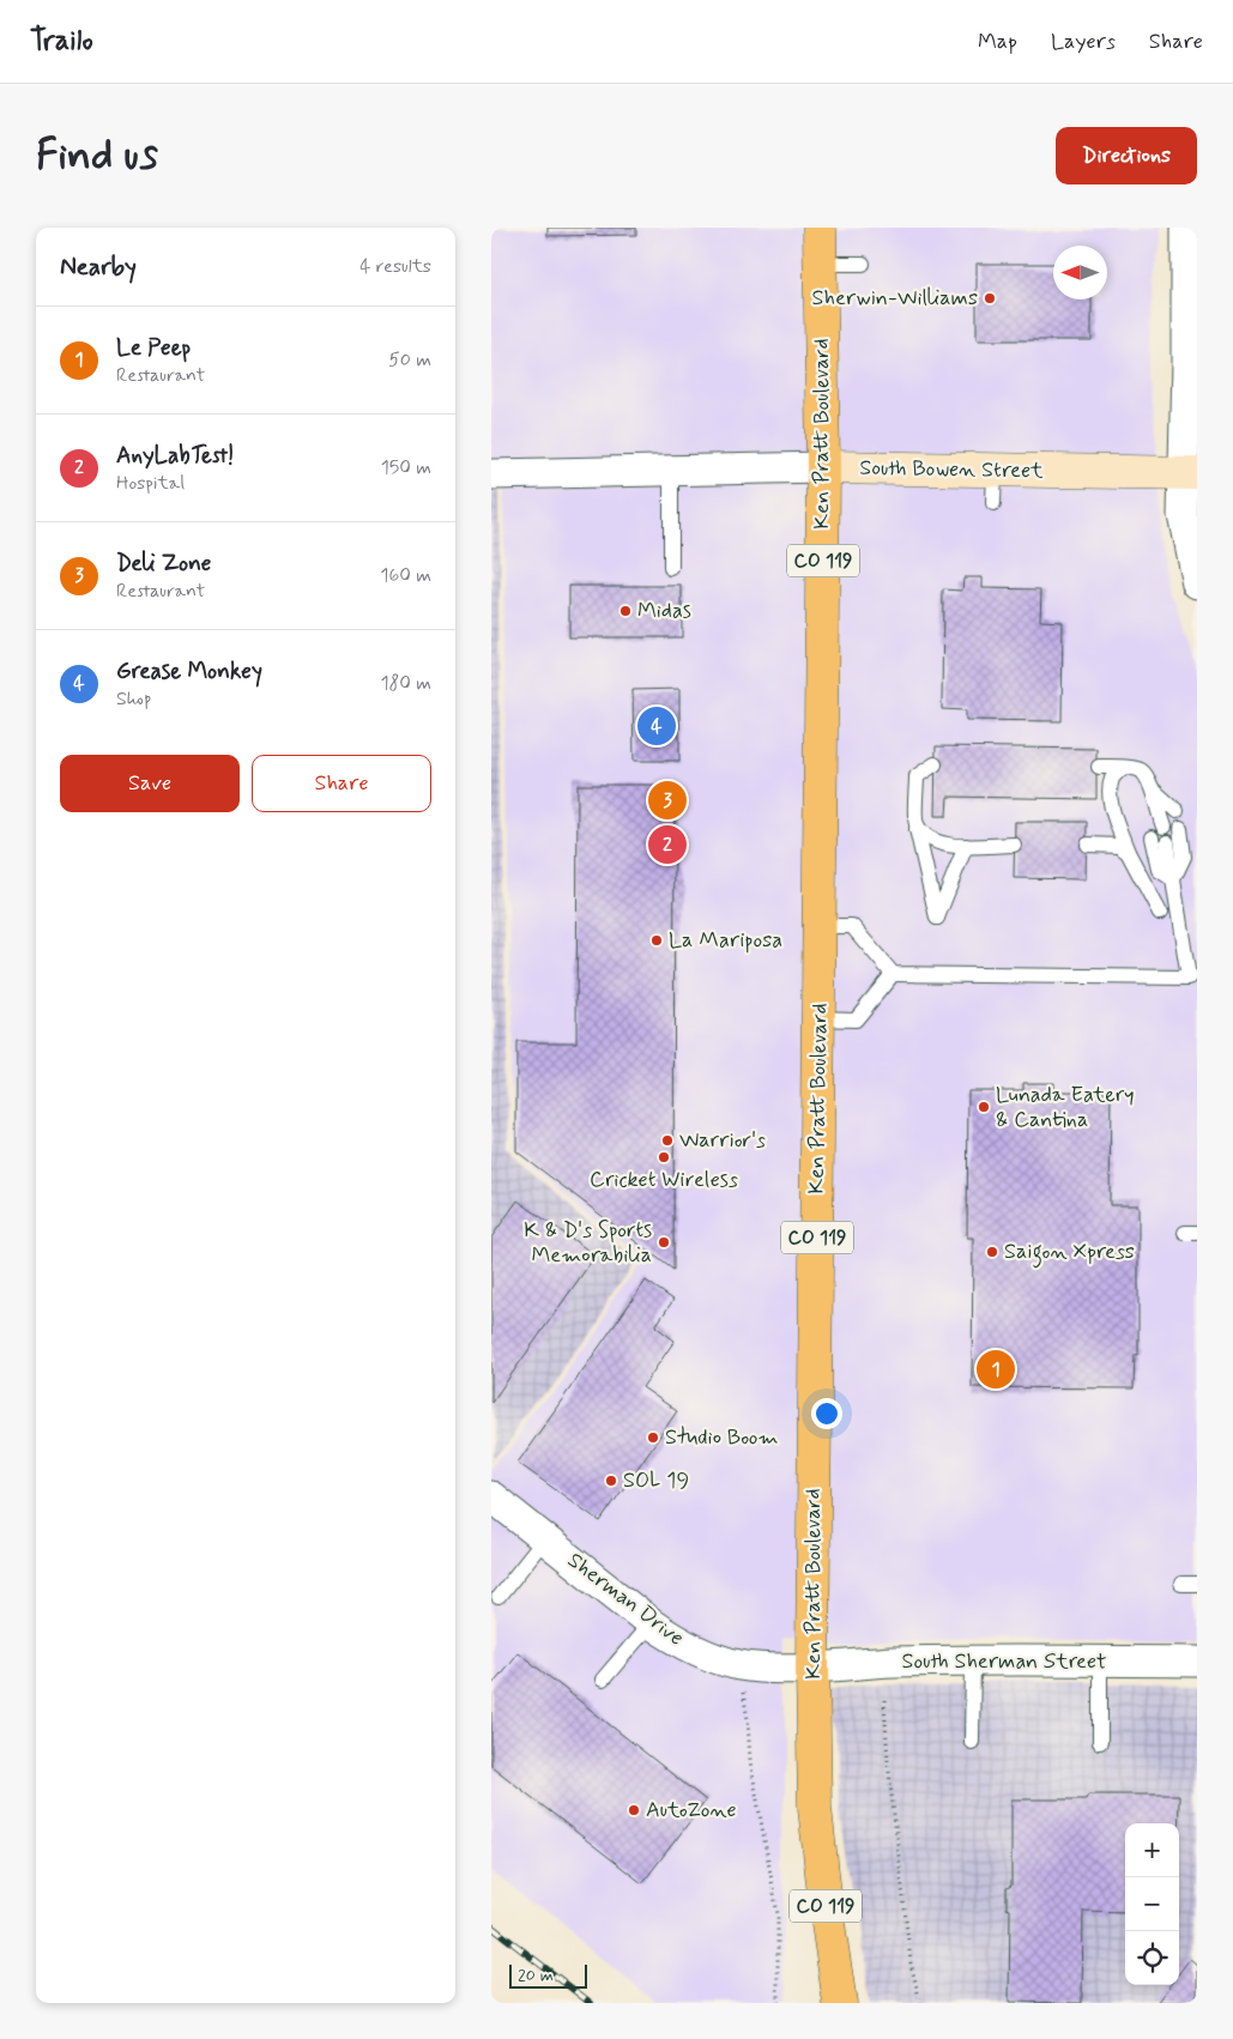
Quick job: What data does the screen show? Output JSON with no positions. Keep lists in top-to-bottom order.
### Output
{
  "streets": {
    "highway": ["Ken Pratt Boulevard", "CO 119"],
    "street": ["South Bowen Street", "Sherman Drive", "South Sherman Street"]
  },
  "crossings": [
    ["Ken Pratt Boulevard", "South Bowen Street"],
    ["Ken Pratt Boulevard", "Sherman Drive"],
    ["Ken Pratt Boulevard", "South Sherman Street"],
    ["Sherman Drive", "South Sherman Street"]
  ],
  "places": [
    "Sherwin-Williams",
    "Midas",
    "La Mariposa",
    "Lunada Eatery & Cantina",
    "Warrior's",
    "Cricket Wireless",
    "K & D's Sports Memorabilia",
    "Saigon Xpress",
    "Studio Boom",
    "SOL 19",
    "AutoZone"
  ],
  "scale_bar": "20 m",
  "north": "left",
  "page": {
    "header": "Trailo",
    "nav": ["Map", "Layers", "Share"],
    "buttons": [
      "Directions",
      ["Save", "Share"]
    ],
    "title": "Find us",
    "heading": ["Nearby", "4 results"],
    "list": [
      {
        "mark": "1",
        "name": "Le Peep",
        "note": "Restaurant",
        "value": "50 m"
      },
      {
        "mark": "2",
        "name": "AnyLabTest!",
        "note": "Hospital",
        "value": "150 m"
      },
      {
        "mark": "3",
        "name": "Deli Zone",
        "note": "Restaurant",
        "value": "160 m"
      },
      {
        "mark": "4",
        "name": "Grease Monkey",
        "note": "Shop",
        "value": "180 m"
      }
    ],
    "pins": [
      "4",
      "3",
      "2",
      "1"
    ],
    "map_buttons": ["+", "−"],
    "scale": "20 m"
  }
}
